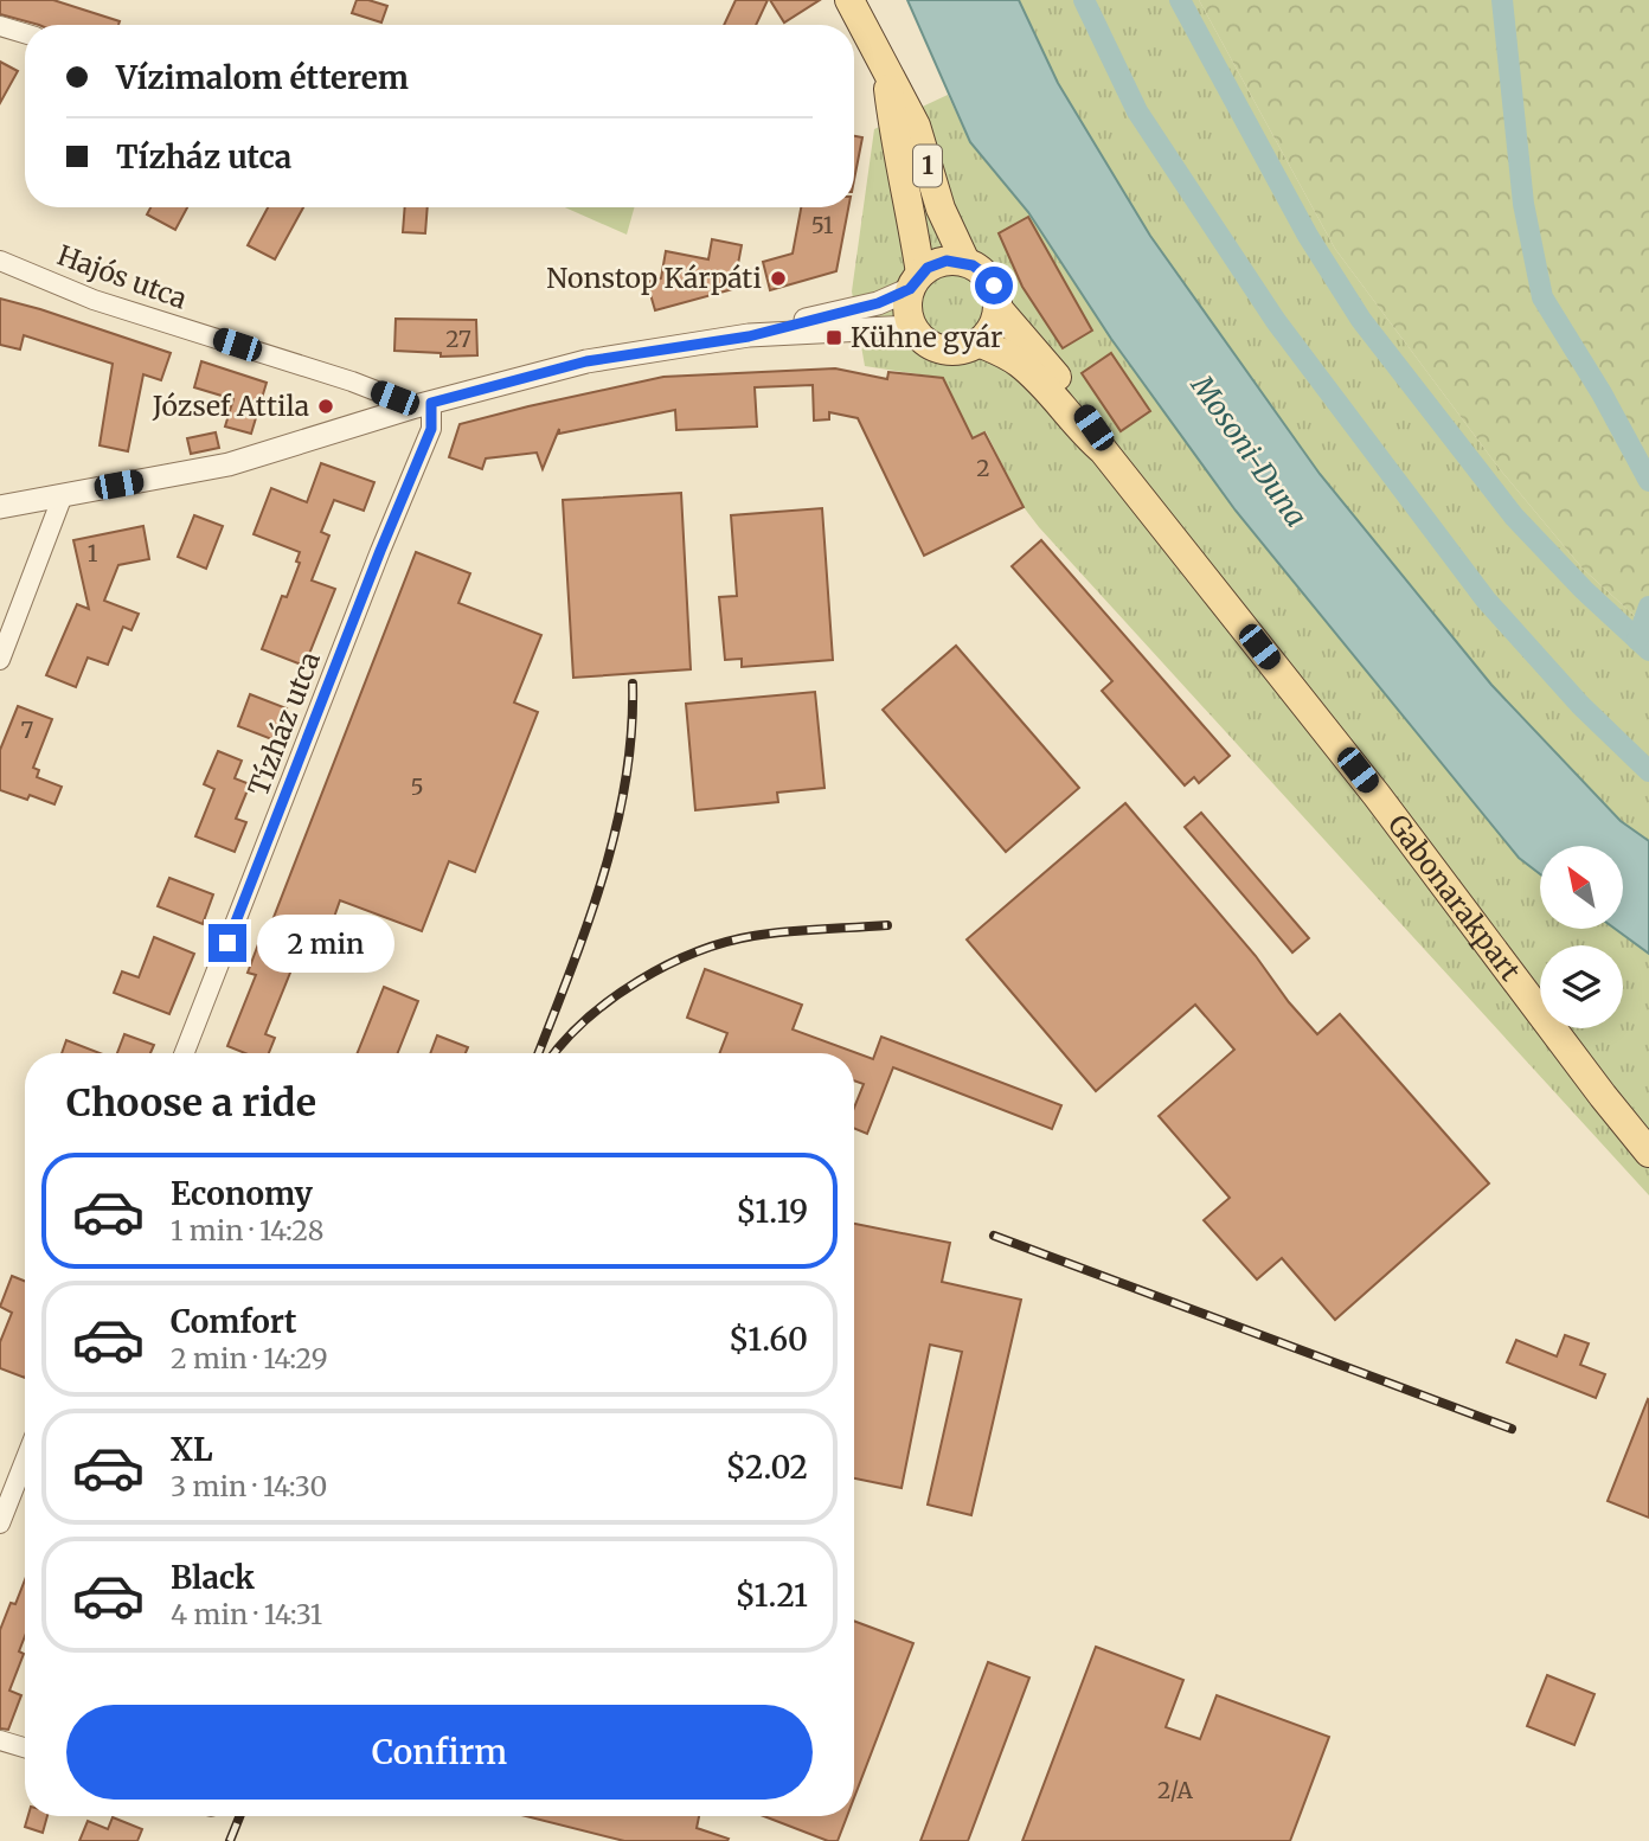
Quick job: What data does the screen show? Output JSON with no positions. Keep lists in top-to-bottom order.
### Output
{
  "streets": {
    "main road": ["1", "Gabonarakpart"],
    "street": ["Hajós utca", "Tízház utca"]
  },
  "crossings": [
    ["1", "Gabonarakpart"],
    ["Hajós utca", "Tízház utca"]
  ],
  "water": ["Mosoni-Duna"],
  "places": {
    "other": ["Nonstop Kárpáti", "József Attila"],
    "transit": ["Kühne gyár"]
  },
  "house_numbers": [
    "51",
    "27",
    "2",
    "1",
    "7",
    "5",
    "2/A"
  ],
  "north": "top left",
  "page": {
    "banner": ["Vízimalom étterem", "Tízház utca"],
    "bubble": "2 min",
    "heading": "Choose a ride",
    "list": [
      {
        "name": "Economy",
        "note": "1 min · 14:28",
        "value": "$1.19"
      },
      {
        "name": "Comfort",
        "note": "2 min · 14:29",
        "value": "$1.60"
      },
      {
        "name": "XL",
        "note": "3 min · 14:30",
        "value": "$2.02"
      },
      {
        "name": "Black",
        "note": "4 min · 14:31",
        "value": "$1.21"
      }
    ],
    "buttons": "Confirm"
  }
}
